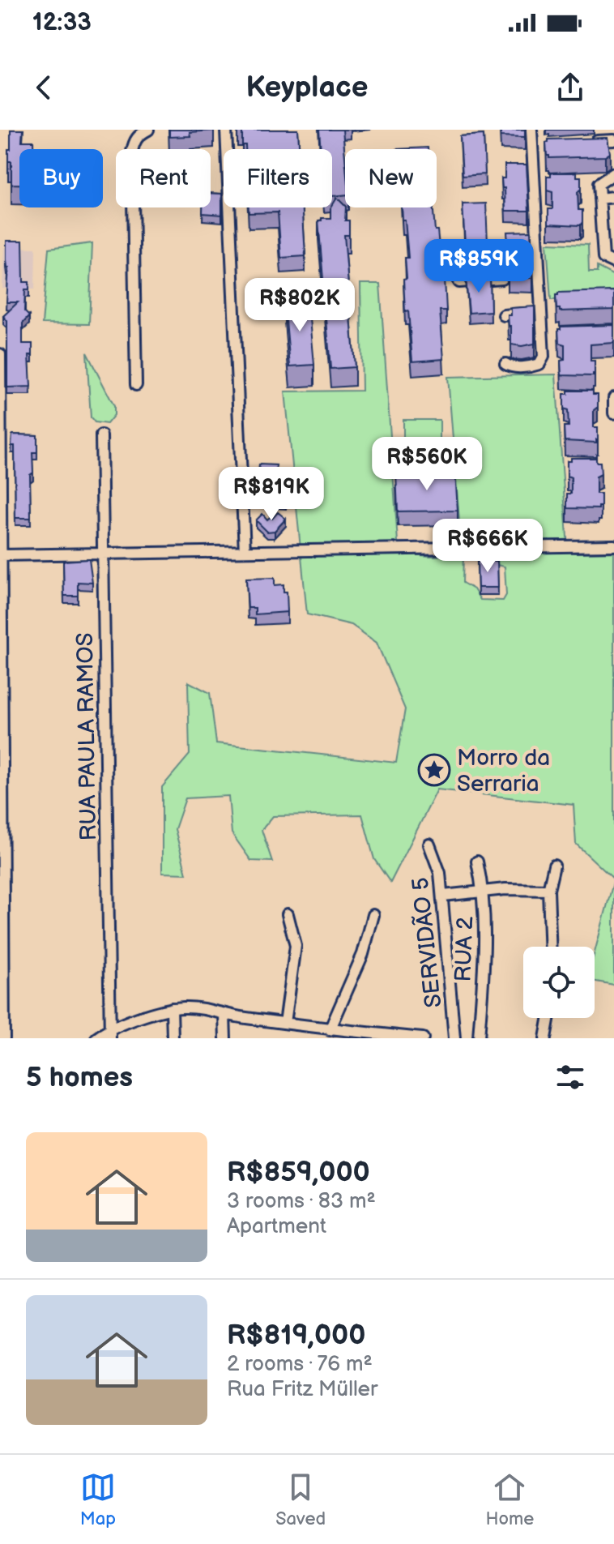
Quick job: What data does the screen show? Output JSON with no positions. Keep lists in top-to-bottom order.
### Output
{
  "streets": {
    "street": ["RUA PAULA RAMOS", "SERVIDÃO 5", "RUA 2"]
  },
  "places": {
    "place": ["Morro da Serraria"]
  },
  "page": {
    "status": "12:33",
    "header": "Keyplace",
    "chip": [
      "Buy",
      "Rent",
      "Filters",
      "New"
    ],
    "price": [
      "R$859K",
      "R$802K",
      "R$560K",
      "R$819K",
      "R$666K"
    ],
    "heading": "5 homes",
    "list": [
      {
        "name": "R$859,000",
        "note": "3 rooms · 83 m² · Apartment"
      },
      {
        "name": "R$819,000",
        "note": "2 rooms · 76 m² · Rua Fritz Müller"
      }
    ],
    "tabs": ["Map", "Saved", "Home"]
  }
}
